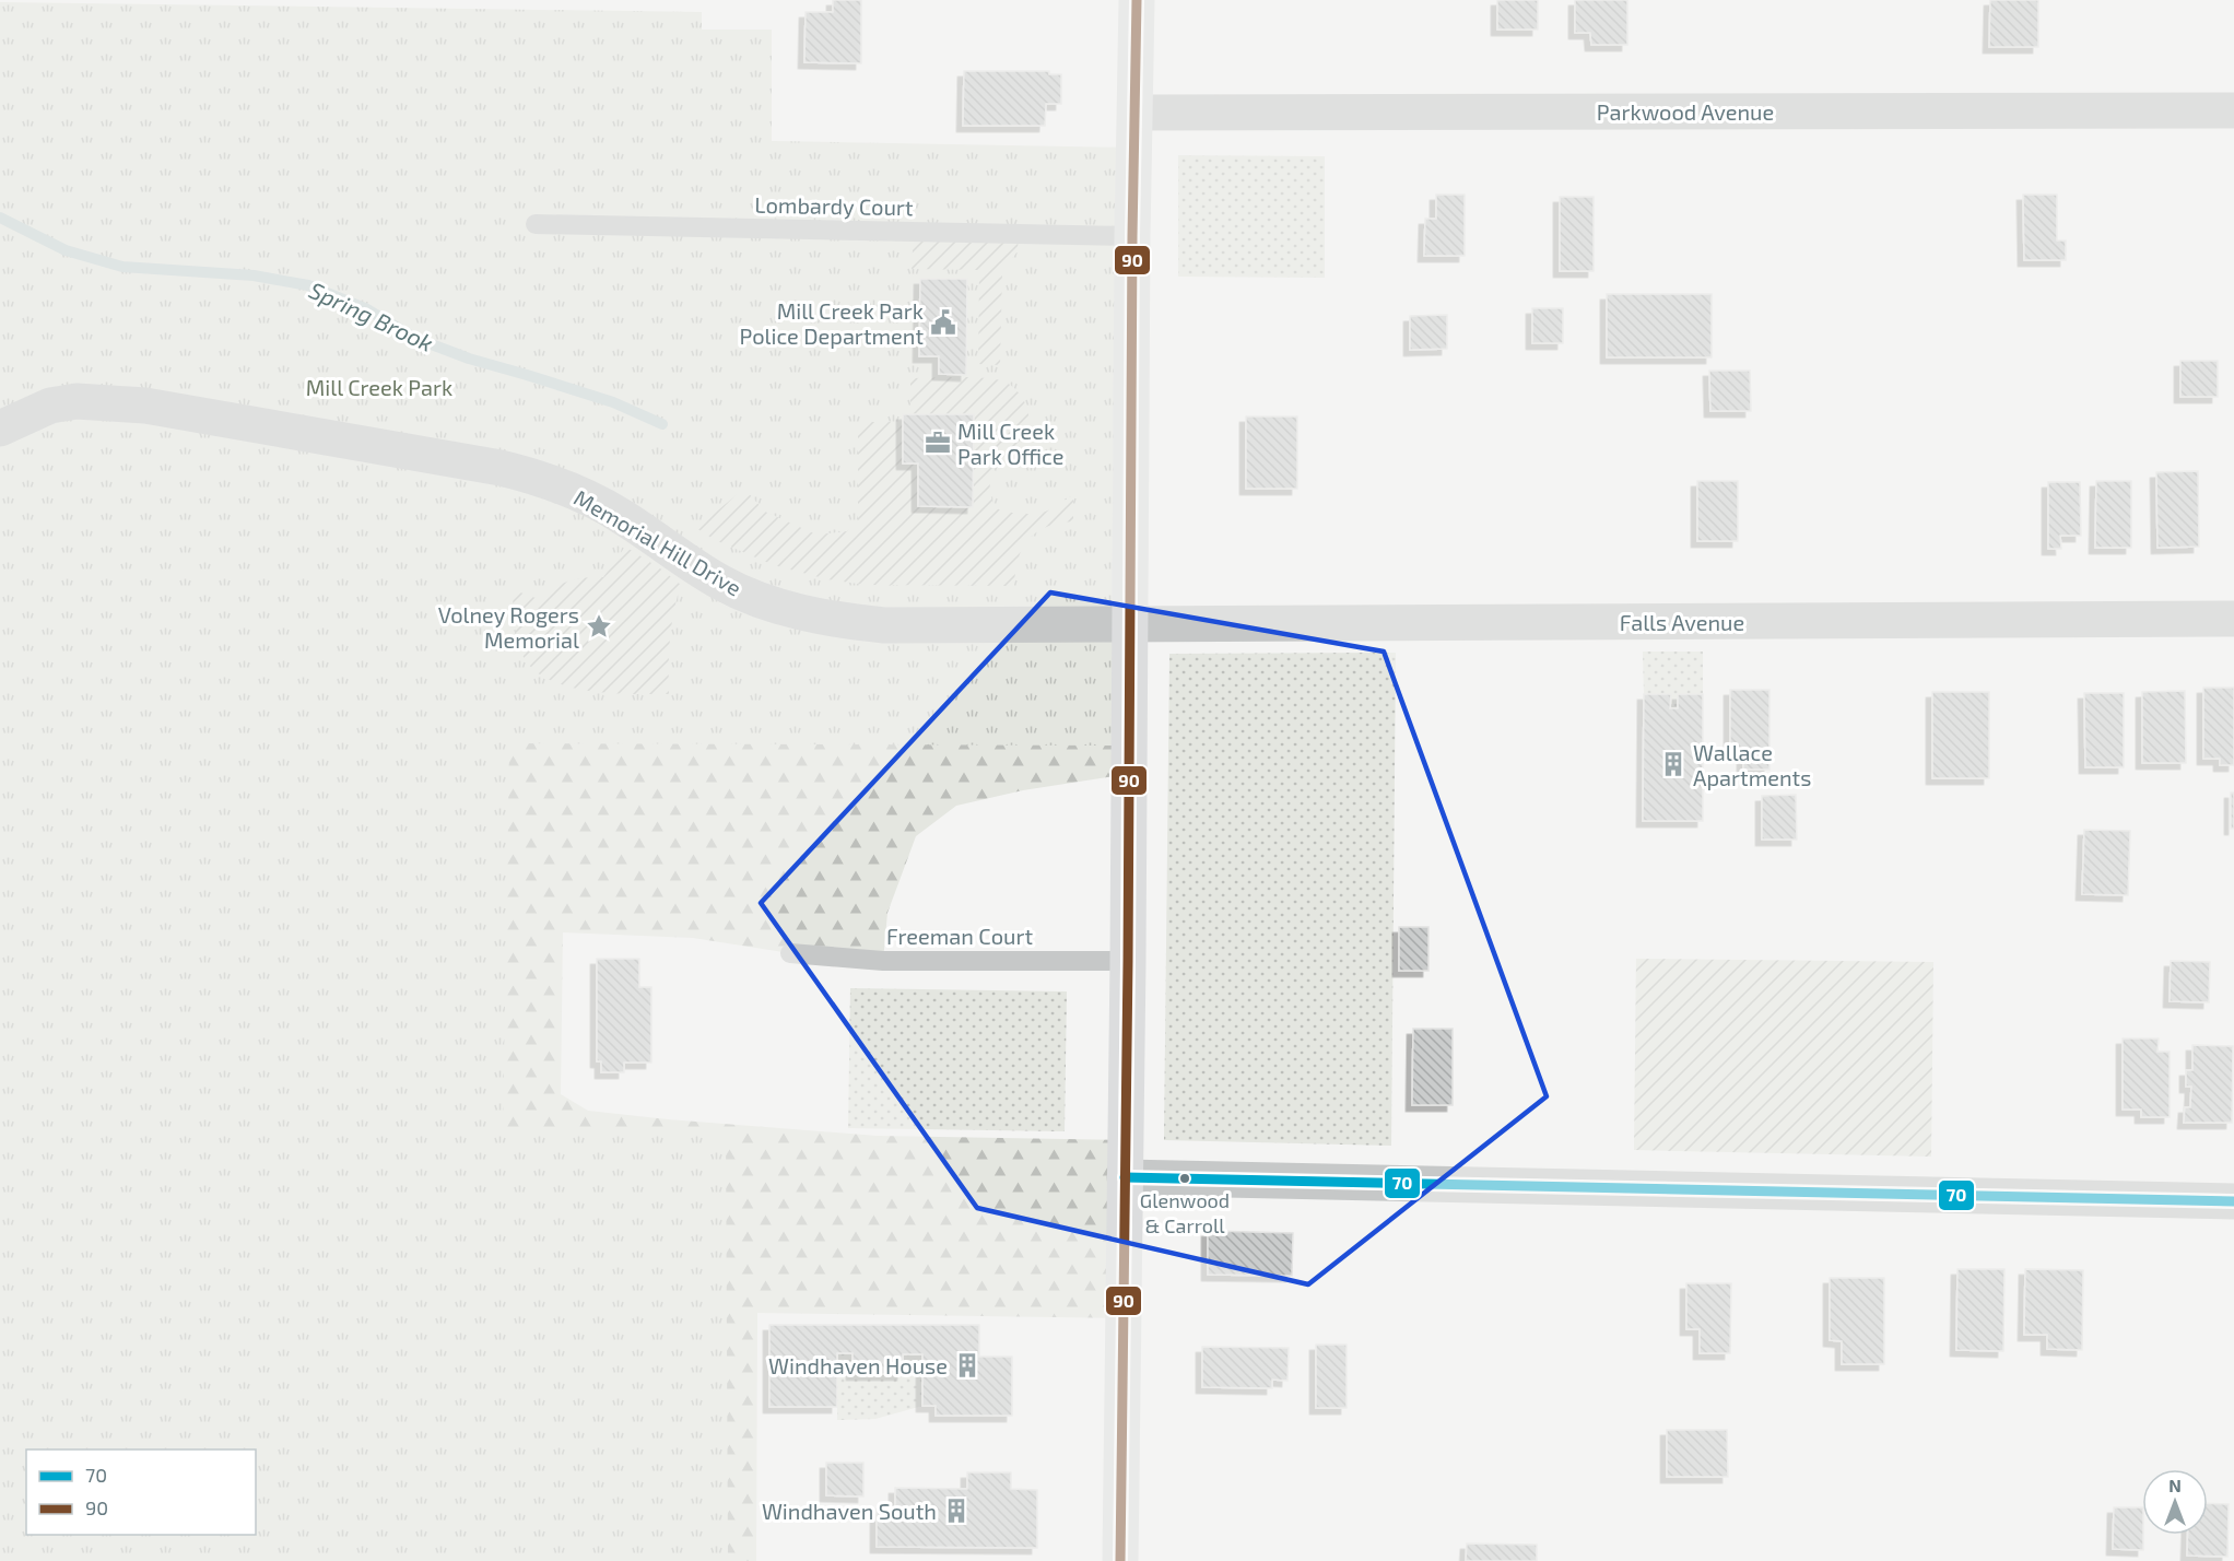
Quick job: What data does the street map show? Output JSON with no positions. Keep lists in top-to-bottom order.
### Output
{
  "streets": {
    "street": ["Parkwood Avenue", "Memorial Hill Drive", "Falls Avenue"],
    "lane": ["Lombardy Court", "Freeman Court"]
  },
  "crossings": [
    ["Memorial Hill Drive", "Falls Avenue"]
  ],
  "water": ["Spring Brook"],
  "parks": ["Mill Creek Park"],
  "places": {
    "public building": ["Mill Creek Park Police Department"],
    "office": ["Mill Creek Park Office"],
    "place": ["Volney Rogers Memorial"],
    "building": ["Wallace Apartments", "Windhaven House", "Windhaven South"],
    "other": ["Glenwood & Carroll"]
  },
  "lines": ["transit line 90", "transit line 70"],
  "legend": ["70", "90"],
  "north": "top"
}
